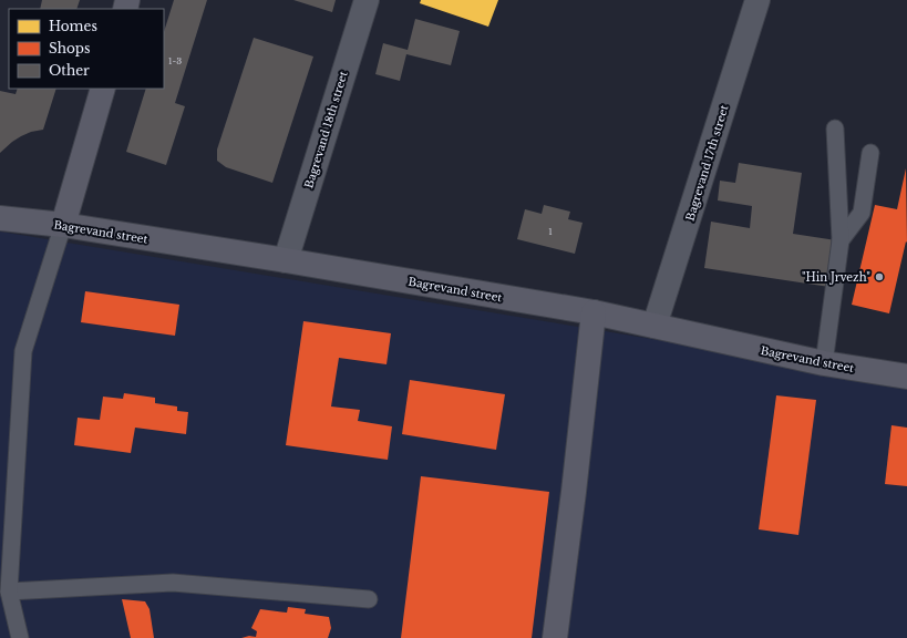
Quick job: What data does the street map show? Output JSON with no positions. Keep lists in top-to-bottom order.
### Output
{
  "streets": {
    "main road": ["Bagrevand street"],
    "street": ["Bagrevand 18th street", "Bagrevand 17th street"]
  },
  "crossings": [
    ["Bagrevand 18th street", "Bagrevand street"],
    ["Bagrevand 17th street", "Bagrevand street"]
  ],
  "places": ["\"Hin Jrvezh\""],
  "house_numbers": ["1-3", "1"],
  "legend": ["Homes", "Shops", "Other"]
}
